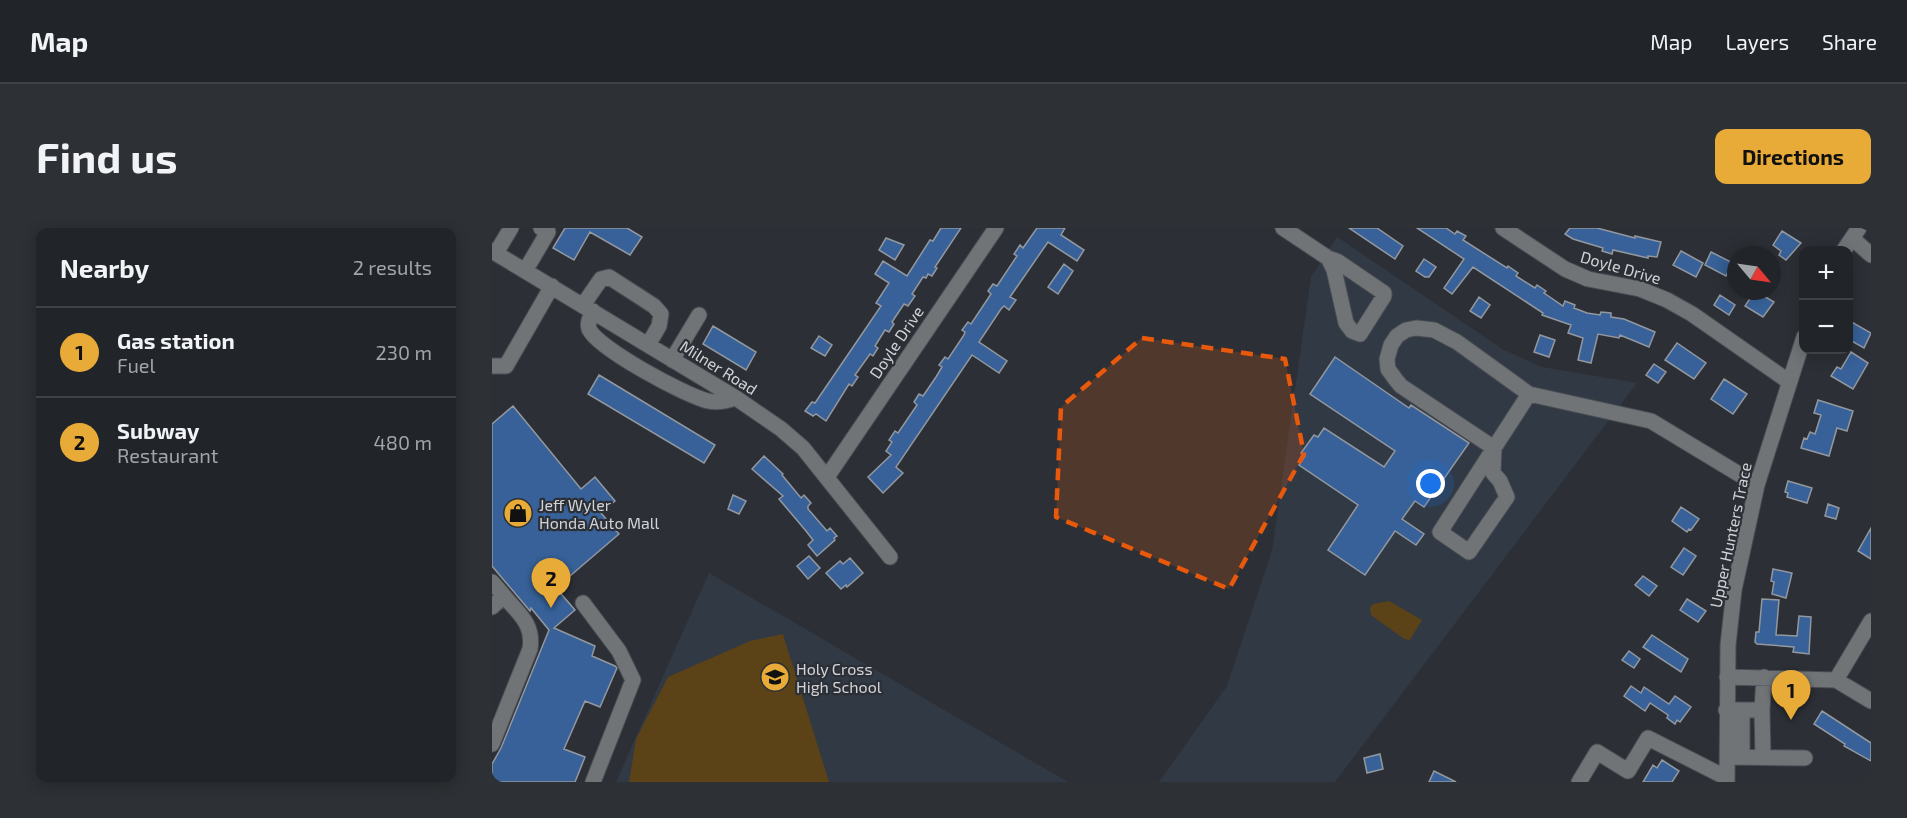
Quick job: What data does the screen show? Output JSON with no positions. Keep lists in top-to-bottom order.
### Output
{
  "streets": {
    "street": ["Doyle Drive", "Milner Road", "Upper Hunters Trace"]
  },
  "crossings": [
    ["Doyle Drive", "Milner Road"],
    ["Doyle Drive", "Upper Hunters Trace"]
  ],
  "places": {
    "shop": ["Jeff Wyler Honda Auto Mall"],
    "school or university": ["Holy Cross High School"]
  },
  "north": "bottom right",
  "page": {
    "header": "Map",
    "nav": ["Map", "Layers", "Share"],
    "buttons": "Directions",
    "title": "Find us",
    "heading": ["Nearby", "2 results"],
    "map_buttons": ["+", "−"],
    "list": [
      {
        "mark": "1",
        "name": "Gas station",
        "note": "Fuel",
        "value": "230 m"
      },
      {
        "mark": "2",
        "name": "Subway",
        "note": "Restaurant",
        "value": "480 m"
      }
    ],
    "pins": ["2", "1"]
  }
}
